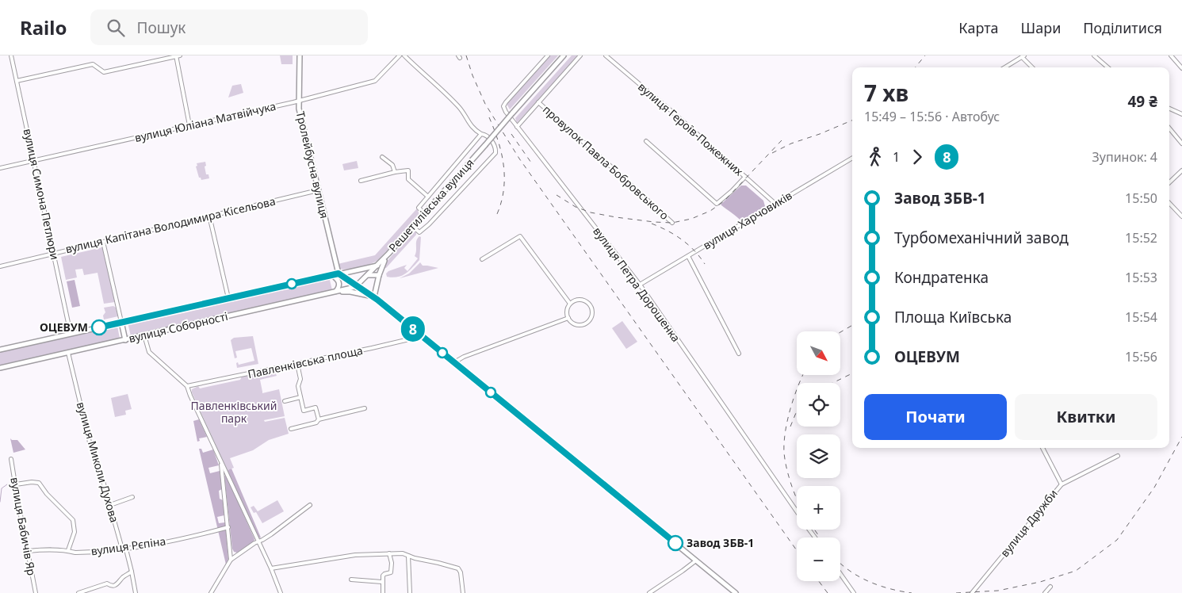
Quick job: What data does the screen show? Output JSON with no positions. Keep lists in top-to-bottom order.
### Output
{
  "streets": {
    "main road": ["Тролейбусна вулиця", "Решетилівська вулиця", "вулиця Соборності"],
    "street": [
      "вулиця Юліана Матвійчука",
      "вулиця Героїв-Пожежних",
      "провулок Павла Бобровського",
      "вулиця Симона Петлюри",
      "вулиця Харчовиків",
      "вулиця Капітана Володимира Кісельова",
      "вулиця Петра Дорошенка",
      "Павленківська площа",
      "вулиця Миколи Духова",
      "вулиця Дружби",
      "вулиця Бабичів Яр",
      "вулиця Рєпіна"
    ]
  },
  "crossings": [
    ["вулиця Юліана Матвійчука", "Тролейбусна вулиця"],
    ["вулиця Юліана Матвійчука", "вулиця Симона Петлюри"],
    ["вулиця Героїв-Пожежних", "вулиця Харчовиків"],
    ["Тролейбусна вулиця", "вулиця Капітана Володимира Кісельова"],
    ["Тролейбусна вулиця", "вулиця Соборності"],
    ["вулиця Симона Петлюри", "вулиця Капітана Володимира Кісельова"],
    ["вулиця Симона Петлюри", "вулиця Соборності"],
    ["Решетилівська вулиця", "вулиця Соборності"],
    ["вулиця Харчовиків", "вулиця Петра Дорошенка"],
    ["вулиця Соборності", "вулиця Миколи Духова"],
    ["вулиця Миколи Духова", "вулиця Рєпіна"],
    ["вулиця Бабичів Яр", "вулиця Рєпіна"]
  ],
  "parks": ["Павленківський парк"],
  "places": ["ОЦЕВУМ", "Завод ЗБВ-1"],
  "lines": ["bus line 8"],
  "north": "bottom right",
  "page": {
    "header": "Railo",
    "search": "Пошук",
    "nav": ["Карта", "Шари", "Поділитися"],
    "on_map": "8",
    "heading": ["7 хв", "15:49 – 15:56 · Автобус", "49 ₴"],
    "legs": ["1", "8", "Зупинок: 4"],
    "list": [
      {
        "name": "Завод ЗБВ-1",
        "value": "15:50"
      },
      {
        "name": "Турбомеханічний завод",
        "value": "15:52"
      },
      {
        "name": "Кондратенка",
        "value": "15:53"
      },
      {
        "name": "Площа Київська",
        "value": "15:54"
      },
      {
        "name": "ОЦЕВУМ",
        "value": "15:56"
      }
    ],
    "map_buttons": ["+", "−"],
    "buttons": ["Почати", "Квитки"]
  }
}
